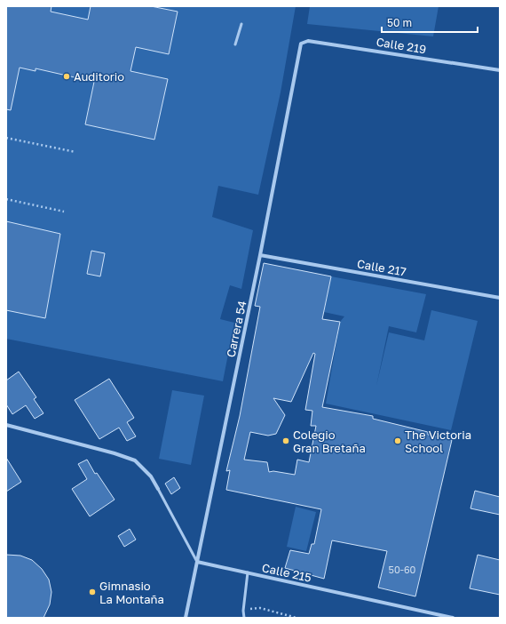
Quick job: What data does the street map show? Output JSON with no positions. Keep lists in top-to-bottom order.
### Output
{
  "streets": {
    "street": [
      "Calle 219",
      "Calle 217",
      "Carrera 54",
      "Calle 215"
    ]
  },
  "crossings": [
    ["Calle 219", "Carrera 54"],
    ["Calle 217", "Carrera 54"],
    ["Carrera 54", "Calle 215"]
  ],
  "places": [
    "Auditorio",
    "Colegio Gran Bretaña",
    "The Victoria School",
    "Gimnasio La Montaña"
  ],
  "house_numbers": ["50-60"],
  "scale_bar": "50 m"
}
